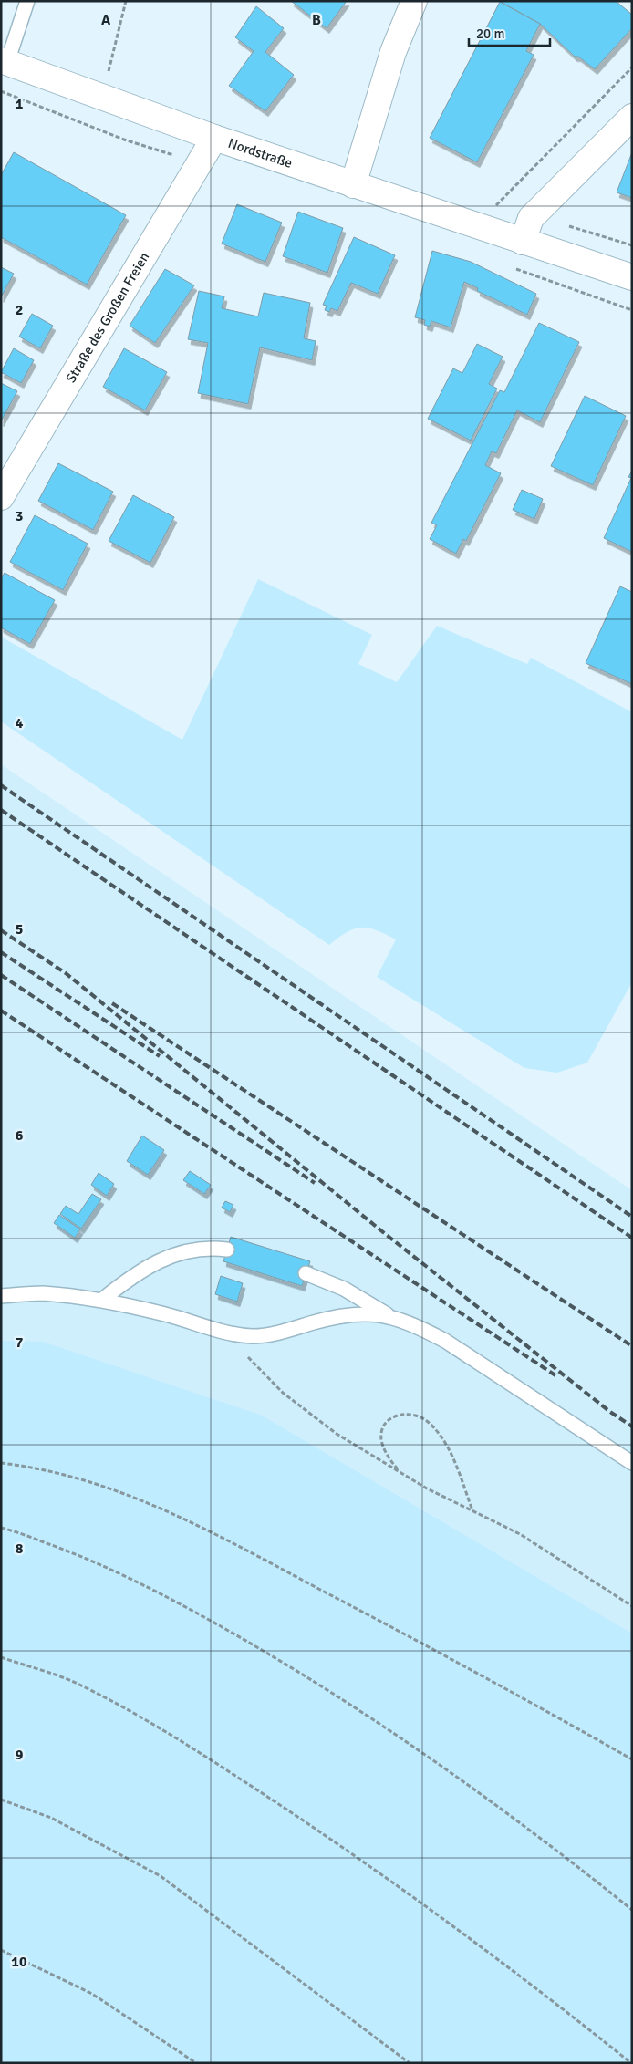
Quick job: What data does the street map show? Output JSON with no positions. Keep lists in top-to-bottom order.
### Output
{
  "streets": {
    "street": ["Nordstraße", "Straße des Großen Freien"]
  },
  "crossings": [
    ["Nordstraße", "Straße des Großen Freien"]
  ],
  "scale_bar": "20 m",
  "grid": {
    "columns": ["A", "B"],
    "rows": [
      "1",
      "2",
      "3",
      "4",
      "5",
      "6",
      "7",
      "8",
      "9",
      "10"
    ]
  }
}
